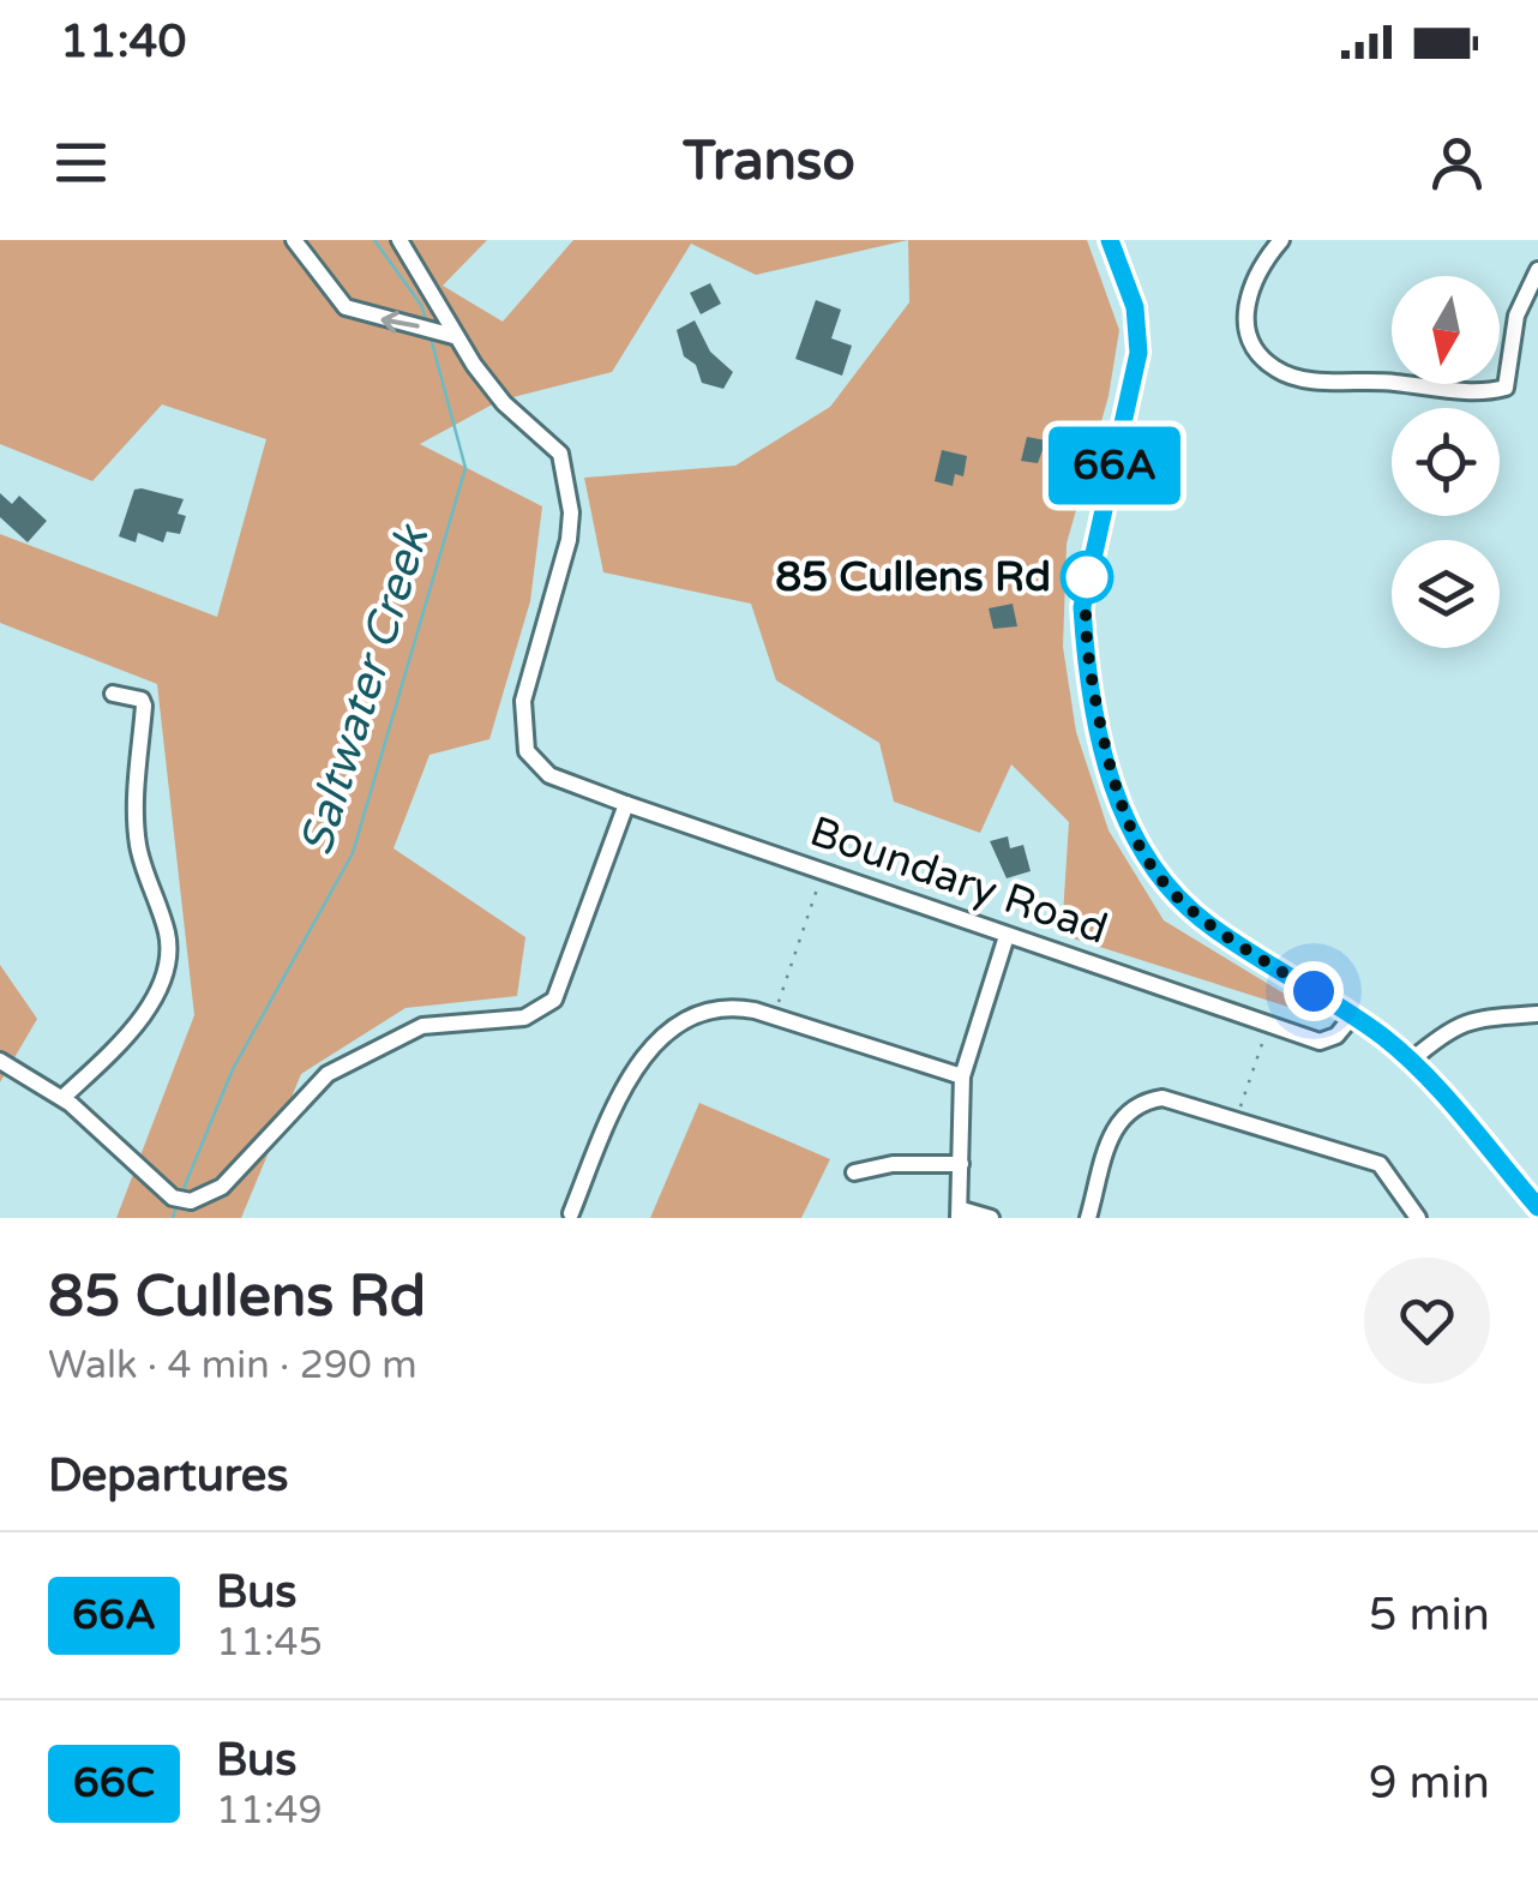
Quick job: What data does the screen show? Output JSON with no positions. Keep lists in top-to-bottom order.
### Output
{
  "streets": {
    "street": ["Boundary Road"]
  },
  "water": ["Saltwater Creek"],
  "places": ["85 Cullens Rd"],
  "lines": ["bus line 66A"],
  "north": "bottom",
  "page": {
    "status": "11:40",
    "header": "Transo",
    "on_map": "66A",
    "heading": [
      ["85 Cullens Rd", "Walk · 4 min · 290 m"],
      "Departures"
    ],
    "list": [
      {
        "mark": "66A",
        "name": "Bus",
        "note": "11:45",
        "value": "5 min"
      },
      {
        "mark": "66C",
        "name": "Bus",
        "note": "11:49",
        "value": "9 min"
      }
    ]
  }
}
